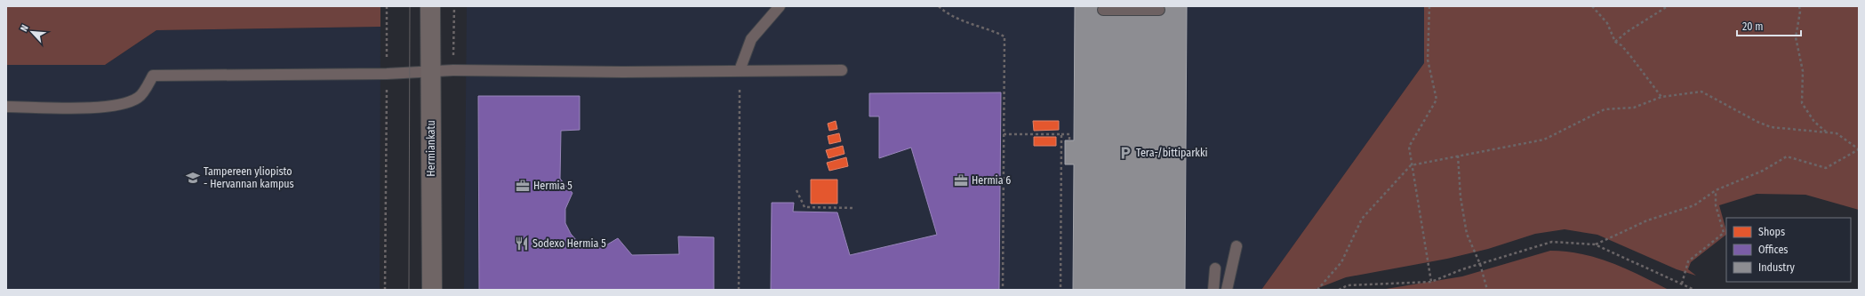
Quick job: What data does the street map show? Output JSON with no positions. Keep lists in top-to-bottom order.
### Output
{
  "streets": {
    "street": ["Hermiankatu"]
  },
  "places": {
    "parking": ["Tera-/bittiparkki"],
    "school or university": ["Tampereen yliopisto - Hervannan kampus"],
    "office": ["Hermia 6", "Hermia 5"],
    "restaurant": ["Sodexo Hermia 5"]
  },
  "legend": ["Shops", "Offices", "Industry"],
  "scale_bar": "20 m",
  "north": "top left"
}
